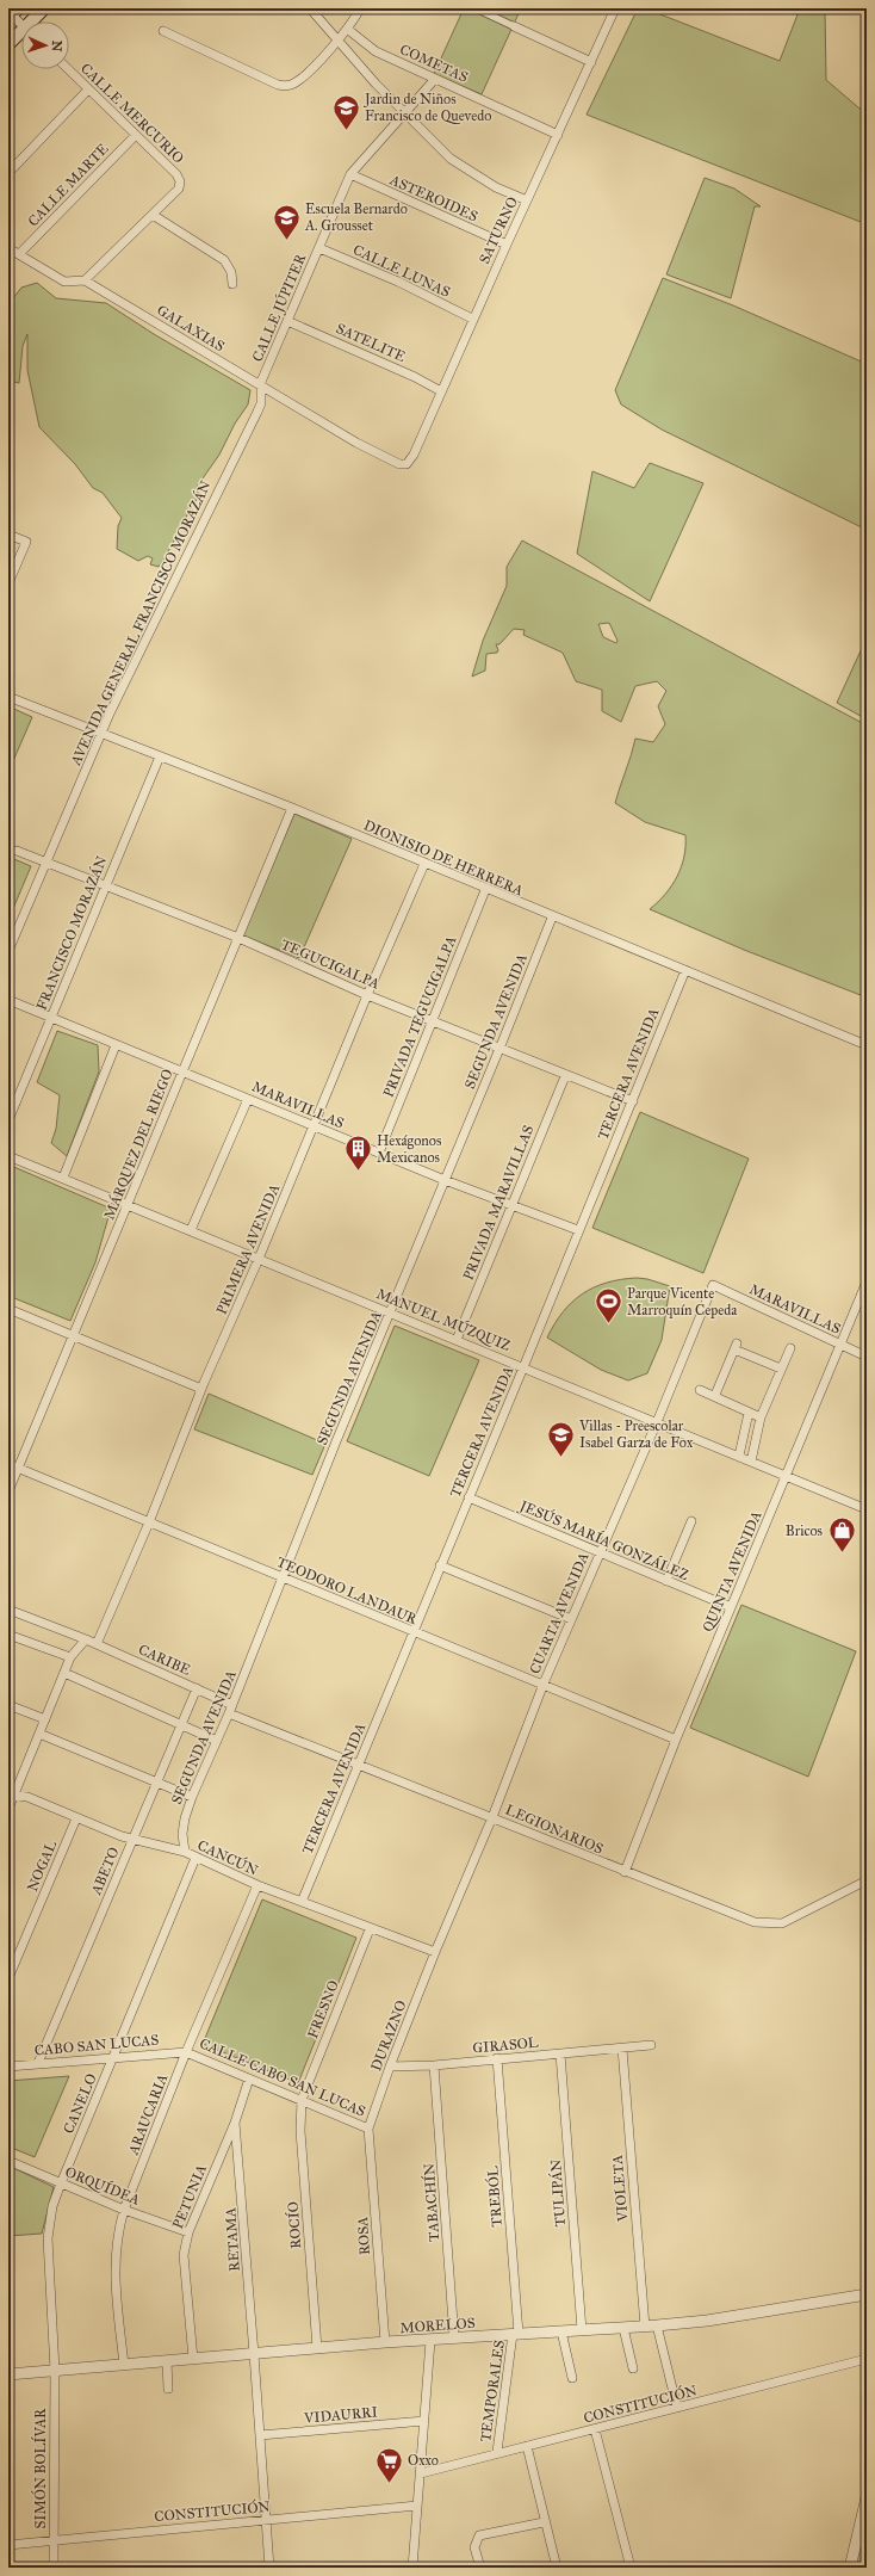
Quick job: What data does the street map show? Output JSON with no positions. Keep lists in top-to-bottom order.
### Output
{
  "streets": {
    "street": [
      "COMETAS",
      "CALLE MERCURIO",
      "CALLE MARTE",
      "ASTEROIDES",
      "SATURNO",
      "CALLE LUNAS",
      "CALLE JÚPITER",
      "GALAXIAS",
      "SATELITE",
      "AVENIDA GENERAL FRANCISCO MORAZÁN",
      "DIONISIO DE HERRERA",
      "FRANCISCO MORAZÁN",
      "TEGUCIGALPA",
      "PRIVADA TEGUCIGALPA",
      "SEGUNDA AVENIDA",
      "TERCERA AVENIDA",
      "MARAVILLAS",
      "MÁRQUEZ DEL RIEGO",
      "PRIVADA MARAVILLAS",
      "PRIMERA AVENIDA",
      "MANUEL MÚZQUIZ",
      "JESÚS MARÍA GONZÁLEZ",
      "QUINTA AVENIDA",
      "TEODORO LANDAUR",
      "CUARTA AVENIDA",
      "CARIBE",
      "LEGIONARIOS",
      "CANCÚN",
      "NOGAL",
      "ABETO",
      "FRESNO",
      "DURAZNO",
      "CABO SAN LUCAS",
      "GIRASOL",
      "CALLE CABO SAN LUCAS",
      "CANELO",
      "ARAUCARIA",
      "ORQUÍDEA",
      "VIOLETA",
      "TULIPÁN",
      "PETUNIA",
      "TREBÓL",
      "TABACHÍN",
      "ROCÍO",
      "ROSA",
      "RETAMA",
      "MORELOS",
      "TEMPORALES",
      "CONSTITUCIÓN",
      "VIDAURRI",
      "SIMÓN BOLÍVAR"
    ]
  },
  "crossings": [
    ["COMETAS", "SATURNO"],
    ["COMETAS", "CALLE JÚPITER"],
    ["CALLE MERCURIO", "CALLE MARTE"],
    ["CALLE MARTE", "GALAXIAS"],
    ["ASTEROIDES", "SATURNO"],
    ["ASTEROIDES", "CALLE JÚPITER"],
    ["SATURNO", "CALLE LUNAS"],
    ["SATURNO", "GALAXIAS"],
    ["SATURNO", "SATELITE"],
    ["CALLE LUNAS", "CALLE JÚPITER"],
    ["CALLE JÚPITER", "GALAXIAS"],
    ["CALLE JÚPITER", "SATELITE"],
    ["CALLE JÚPITER", "AVENIDA GENERAL FRANCISCO MORAZÁN"],
    ["GALAXIAS", "AVENIDA GENERAL FRANCISCO MORAZÁN"],
    ["AVENIDA GENERAL FRANCISCO MORAZÁN", "DIONISIO DE HERRERA"],
    ["AVENIDA GENERAL FRANCISCO MORAZÁN", "TEGUCIGALPA"],
    ["DIONISIO DE HERRERA", "FRANCISCO MORAZÁN"],
    ["DIONISIO DE HERRERA", "PRIVADA TEGUCIGALPA"],
    ["DIONISIO DE HERRERA", "SEGUNDA AVENIDA"],
    ["DIONISIO DE HERRERA", "TERCERA AVENIDA"],
    ["DIONISIO DE HERRERA", "MÁRQUEZ DEL RIEGO"],
    ["DIONISIO DE HERRERA", "PRIMERA AVENIDA"],
    ["FRANCISCO MORAZÁN", "TEGUCIGALPA"],
    ["FRANCISCO MORAZÁN", "MARAVILLAS"],
    ["TEGUCIGALPA", "PRIVADA TEGUCIGALPA"],
    ["TEGUCIGALPA", "SEGUNDA AVENIDA"],
    ["TEGUCIGALPA", "TERCERA AVENIDA"],
    ["TEGUCIGALPA", "MÁRQUEZ DEL RIEGO"],
    ["TEGUCIGALPA", "PRIVADA MARAVILLAS"],
    ["TEGUCIGALPA", "PRIMERA AVENIDA"],
    ["PRIVADA TEGUCIGALPA", "MARAVILLAS"],
    ["SEGUNDA AVENIDA", "MARAVILLAS"],
    ["SEGUNDA AVENIDA", "MANUEL MÚZQUIZ"],
    ["SEGUNDA AVENIDA", "TEODORO LANDAUR"],
    ["SEGUNDA AVENIDA", "CARIBE"],
    ["SEGUNDA AVENIDA", "LEGIONARIOS"],
    ["SEGUNDA AVENIDA", "CANCÚN"],
    ["TERCERA AVENIDA", "MARAVILLAS"],
    ["TERCERA AVENIDA", "MANUEL MÚZQUIZ"],
    ["TERCERA AVENIDA", "JESÚS MARÍA GONZÁLEZ"],
    ["TERCERA AVENIDA", "TEODORO LANDAUR"],
    ["TERCERA AVENIDA", "LEGIONARIOS"],
    ["TERCERA AVENIDA", "CANCÚN"],
    ["MARAVILLAS", "MÁRQUEZ DEL RIEGO"],
    ["MARAVILLAS", "PRIVADA MARAVILLAS"],
    ["MARAVILLAS", "PRIMERA AVENIDA"],
    ["MARAVILLAS", "QUINTA AVENIDA"],
    ["MARAVILLAS", "CUARTA AVENIDA"],
    ["MÁRQUEZ DEL RIEGO", "MANUEL MÚZQUIZ"],
    ["MÁRQUEZ DEL RIEGO", "TEODORO LANDAUR"],
    ["PRIVADA MARAVILLAS", "MANUEL MÚZQUIZ"],
    ["PRIMERA AVENIDA", "MANUEL MÚZQUIZ"],
    ["PRIMERA AVENIDA", "TEODORO LANDAUR"],
    ["PRIMERA AVENIDA", "CARIBE"],
    ["MANUEL MÚZQUIZ", "QUINTA AVENIDA"],
    ["MANUEL MÚZQUIZ", "CUARTA AVENIDA"],
    ["JESÚS MARÍA GONZÁLEZ", "QUINTA AVENIDA"],
    ["JESÚS MARÍA GONZÁLEZ", "CUARTA AVENIDA"],
    ["QUINTA AVENIDA", "TEODORO LANDAUR"],
    ["QUINTA AVENIDA", "LEGIONARIOS"],
    ["TEODORO LANDAUR", "CUARTA AVENIDA"],
    ["CUARTA AVENIDA", "LEGIONARIOS"],
    ["CUARTA AVENIDA", "CANCÚN"],
    ["CUARTA AVENIDA", "DURAZNO"],
    ["CARIBE", "ABETO"],
    ["CANCÚN", "NOGAL"],
    ["CANCÚN", "ABETO"],
    ["CANCÚN", "FRESNO"],
    ["CANCÚN", "DURAZNO"],
    ["CANCÚN", "CANELO"],
    ["CANCÚN", "ARAUCARIA"],
    ["ABETO", "CABO SAN LUCAS"],
    ["FRESNO", "CALLE CABO SAN LUCAS"],
    ["FRESNO", "ROCÍO"],
    ["DURAZNO", "GIRASOL"],
    ["DURAZNO", "CALLE CABO SAN LUCAS"],
    ["DURAZNO", "ROSA"],
    ["CABO SAN LUCAS", "CALLE CABO SAN LUCAS"],
    ["CABO SAN LUCAS", "CANELO"],
    ["CABO SAN LUCAS", "ARAUCARIA"],
    ["GIRASOL", "VIOLETA"],
    ["GIRASOL", "TULIPÁN"],
    ["GIRASOL", "TREBÓL"],
    ["GIRASOL", "TABACHÍN"],
    ["CALLE CABO SAN LUCAS", "ARAUCARIA"],
    ["CALLE CABO SAN LUCAS", "PETUNIA"],
    ["CALLE CABO SAN LUCAS", "ROCÍO"],
    ["CALLE CABO SAN LUCAS", "ROSA"],
    ["CANELO", "ORQUÍDEA"],
    ["CANELO", "MORELOS"],
    ["CANELO", "SIMÓN BOLÍVAR"],
    ["ARAUCARIA", "ORQUÍDEA"],
    ["ARAUCARIA", "MORELOS"],
    ["ORQUÍDEA", "PETUNIA"],
    ["VIOLETA", "MORELOS"],
    ["TULIPÁN", "MORELOS"],
    ["PETUNIA", "RETAMA"],
    ["PETUNIA", "MORELOS"],
    ["TREBÓL", "MORELOS"],
    ["TREBÓL", "TEMPORALES"],
    ["TABACHÍN", "MORELOS"],
    ["ROCÍO", "MORELOS"],
    ["ROSA", "MORELOS"],
    ["RETAMA", "MORELOS"],
    ["MORELOS", "TEMPORALES"],
    ["MORELOS", "SIMÓN BOLÍVAR"],
    ["TEMPORALES", "CONSTITUCIÓN"],
    ["CONSTITUCIÓN", "SIMÓN BOLÍVAR"]
  ],
  "places": {
    "school or university": ["Jardin de Niños Francisco de Quevedo", "Escuela Bernardo A. Grousset", "Villas - Preescolar Isabel Garza de Fox"],
    "building": ["Hexágonos Mexicanos"],
    "sports": ["Parque Vicente Marroquín Cepeda"],
    "shop": ["Bricos"],
    "supermarket": ["Oxxo"]
  },
  "north": "right"
}
